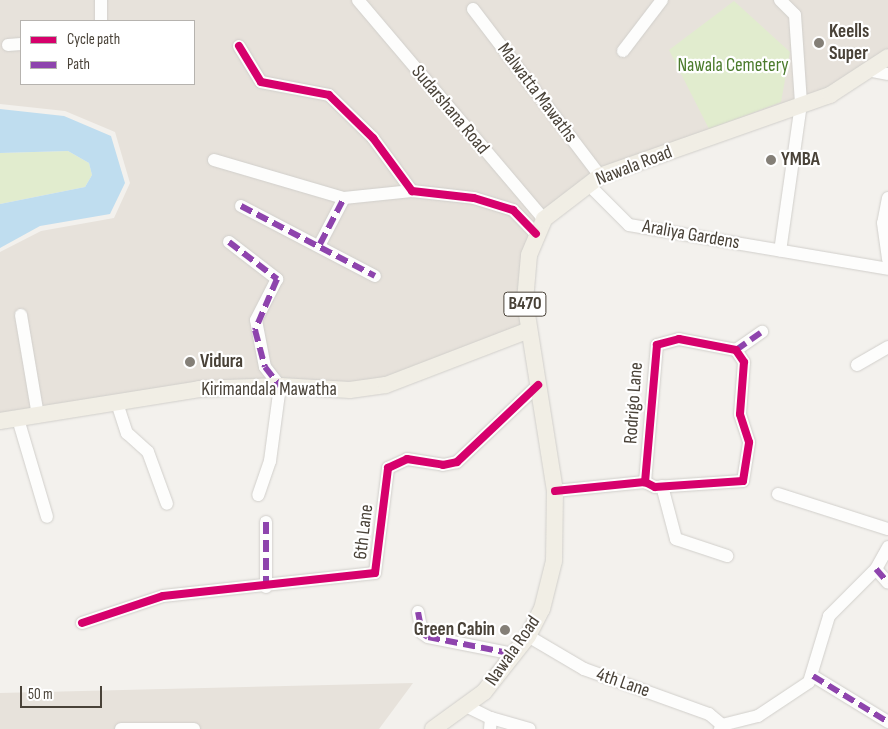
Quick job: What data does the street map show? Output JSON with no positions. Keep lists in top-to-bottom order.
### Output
{
  "streets": {
    "main road": ["Nawala Road", "B470", "Kirimandala Mawatha"],
    "street": [
      "Malwatta Mawaths",
      "Sudarshana Road",
      "Araliya Gardens",
      "Rodrigo Lane",
      "6th Lane",
      "4th Lane"
    ]
  },
  "crossings": [
    ["Malwatta Mawaths", "Nawala Road"],
    ["Malwatta Mawaths", "Araliya Gardens"],
    ["Sudarshana Road", "Nawala Road"],
    ["Nawala Road", "Araliya Gardens"],
    ["Nawala Road", "Kirimandala Mawatha"],
    ["Nawala Road", "6th Lane"],
    ["Nawala Road", "4th Lane"]
  ],
  "parks": ["Nawala Cemetery"],
  "places": [
    "Keells Super",
    "YMBA",
    "Vidura",
    "Green Cabin"
  ],
  "legend": ["Cycle path", "Path"],
  "scale_bar": "50 m"
}
